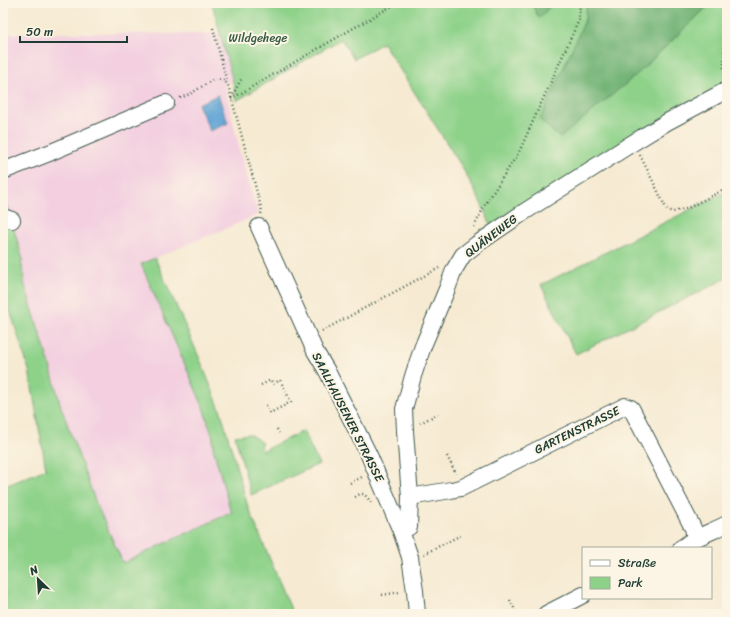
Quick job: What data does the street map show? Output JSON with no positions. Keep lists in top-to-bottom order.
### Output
{
  "streets": {
    "street": ["QUÄNEWEG", "SAALHAUSENER STRASSE", "GARTENSTRASSE"]
  },
  "crossings": [
    ["QUÄNEWEG", "SAALHAUSENER STRASSE"],
    ["QUÄNEWEG", "GARTENSTRASSE"]
  ],
  "parks": ["Wildgehege"],
  "legend": ["Straße", "Park"],
  "scale_bar": "50 m",
  "north": "top left"
}
